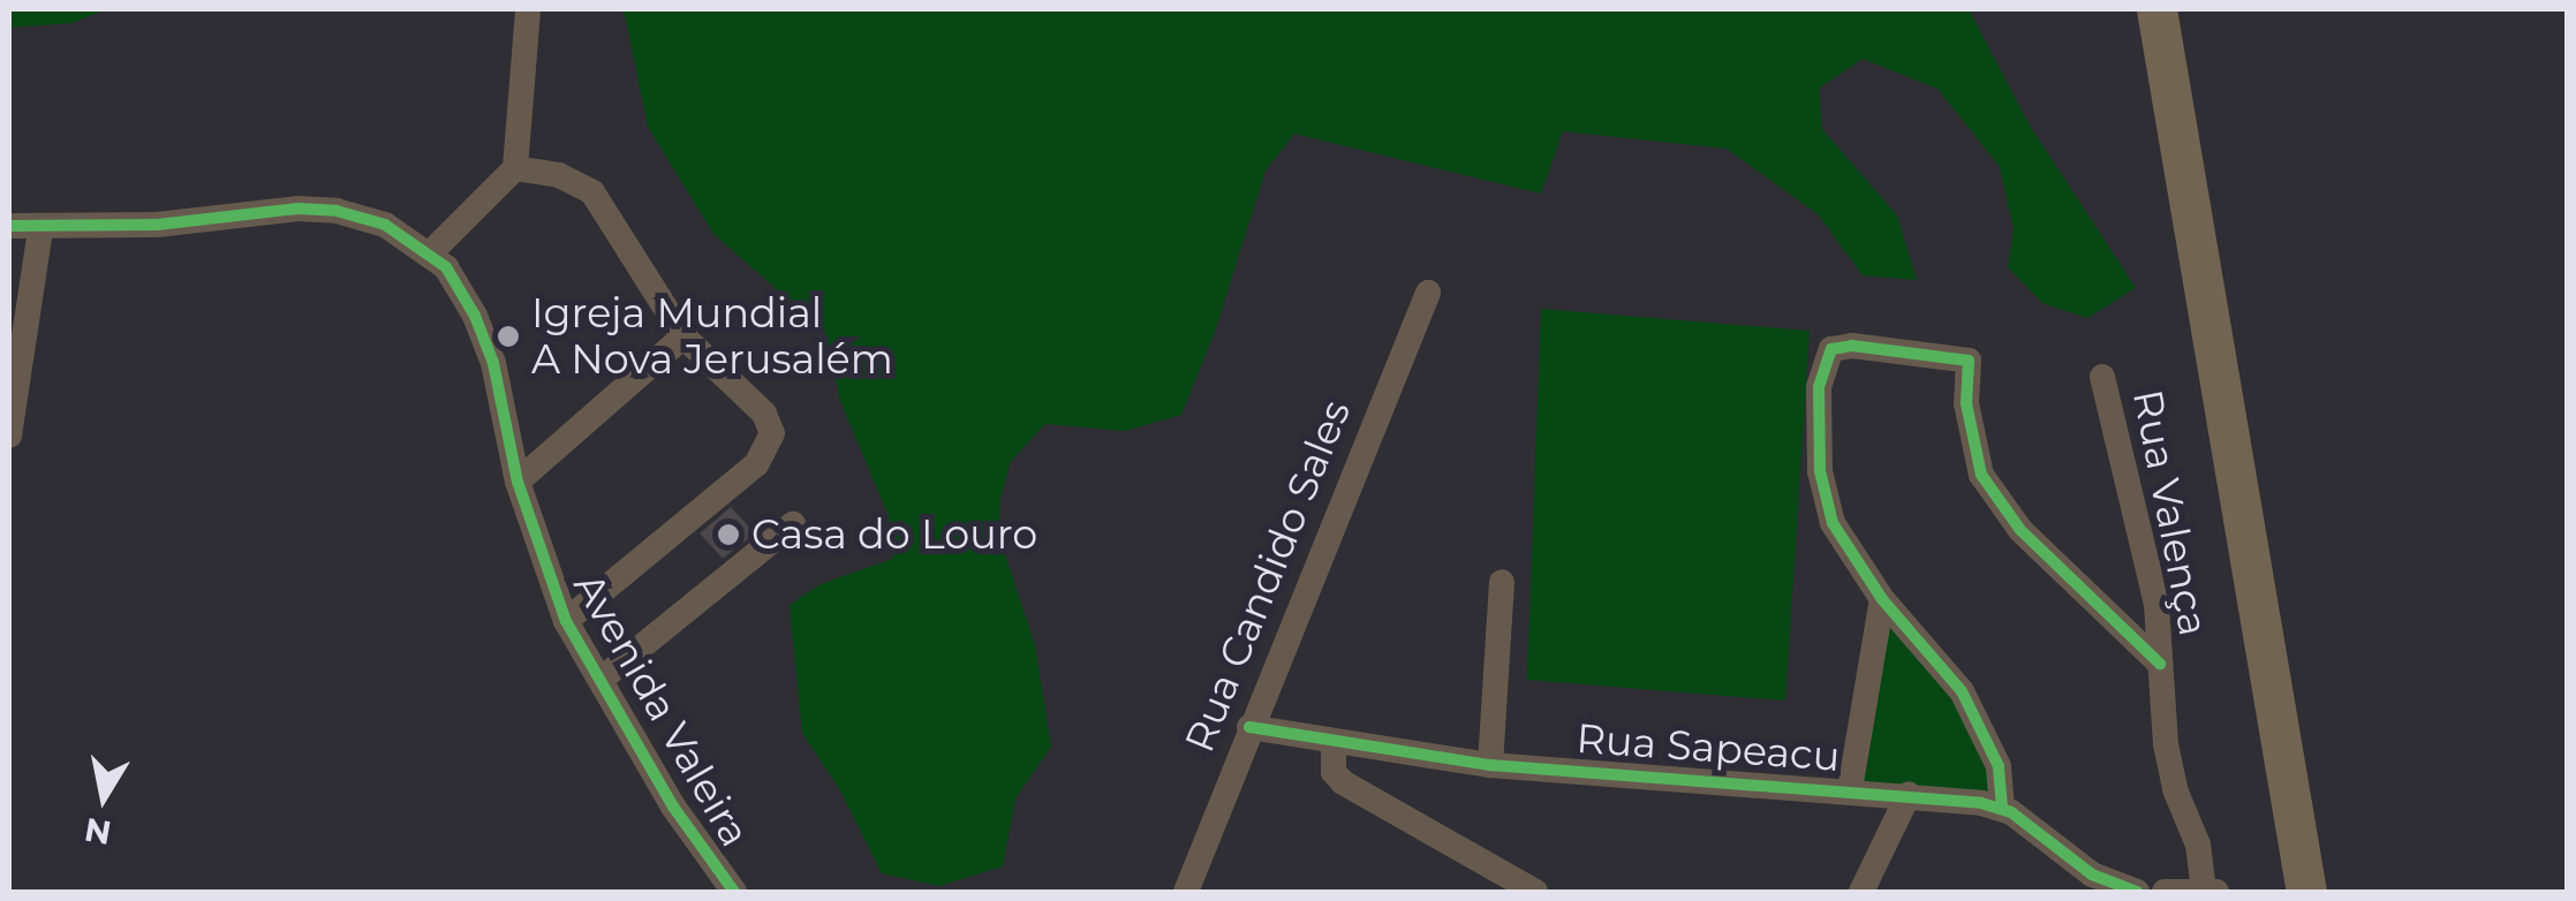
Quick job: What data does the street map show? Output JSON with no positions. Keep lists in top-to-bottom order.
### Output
{
  "streets": {
    "street": [
      "Rua Valença",
      "Rua Candido Sales",
      "Avenida Valeira",
      "Rua Sapeacu"
    ]
  },
  "crossings": [
    ["Rua Candido Sales", "Rua Sapeacu"]
  ],
  "places": ["Igreja Mundial A Nova Jerusalém", "Casa do Louro"],
  "north": "bottom"
}
